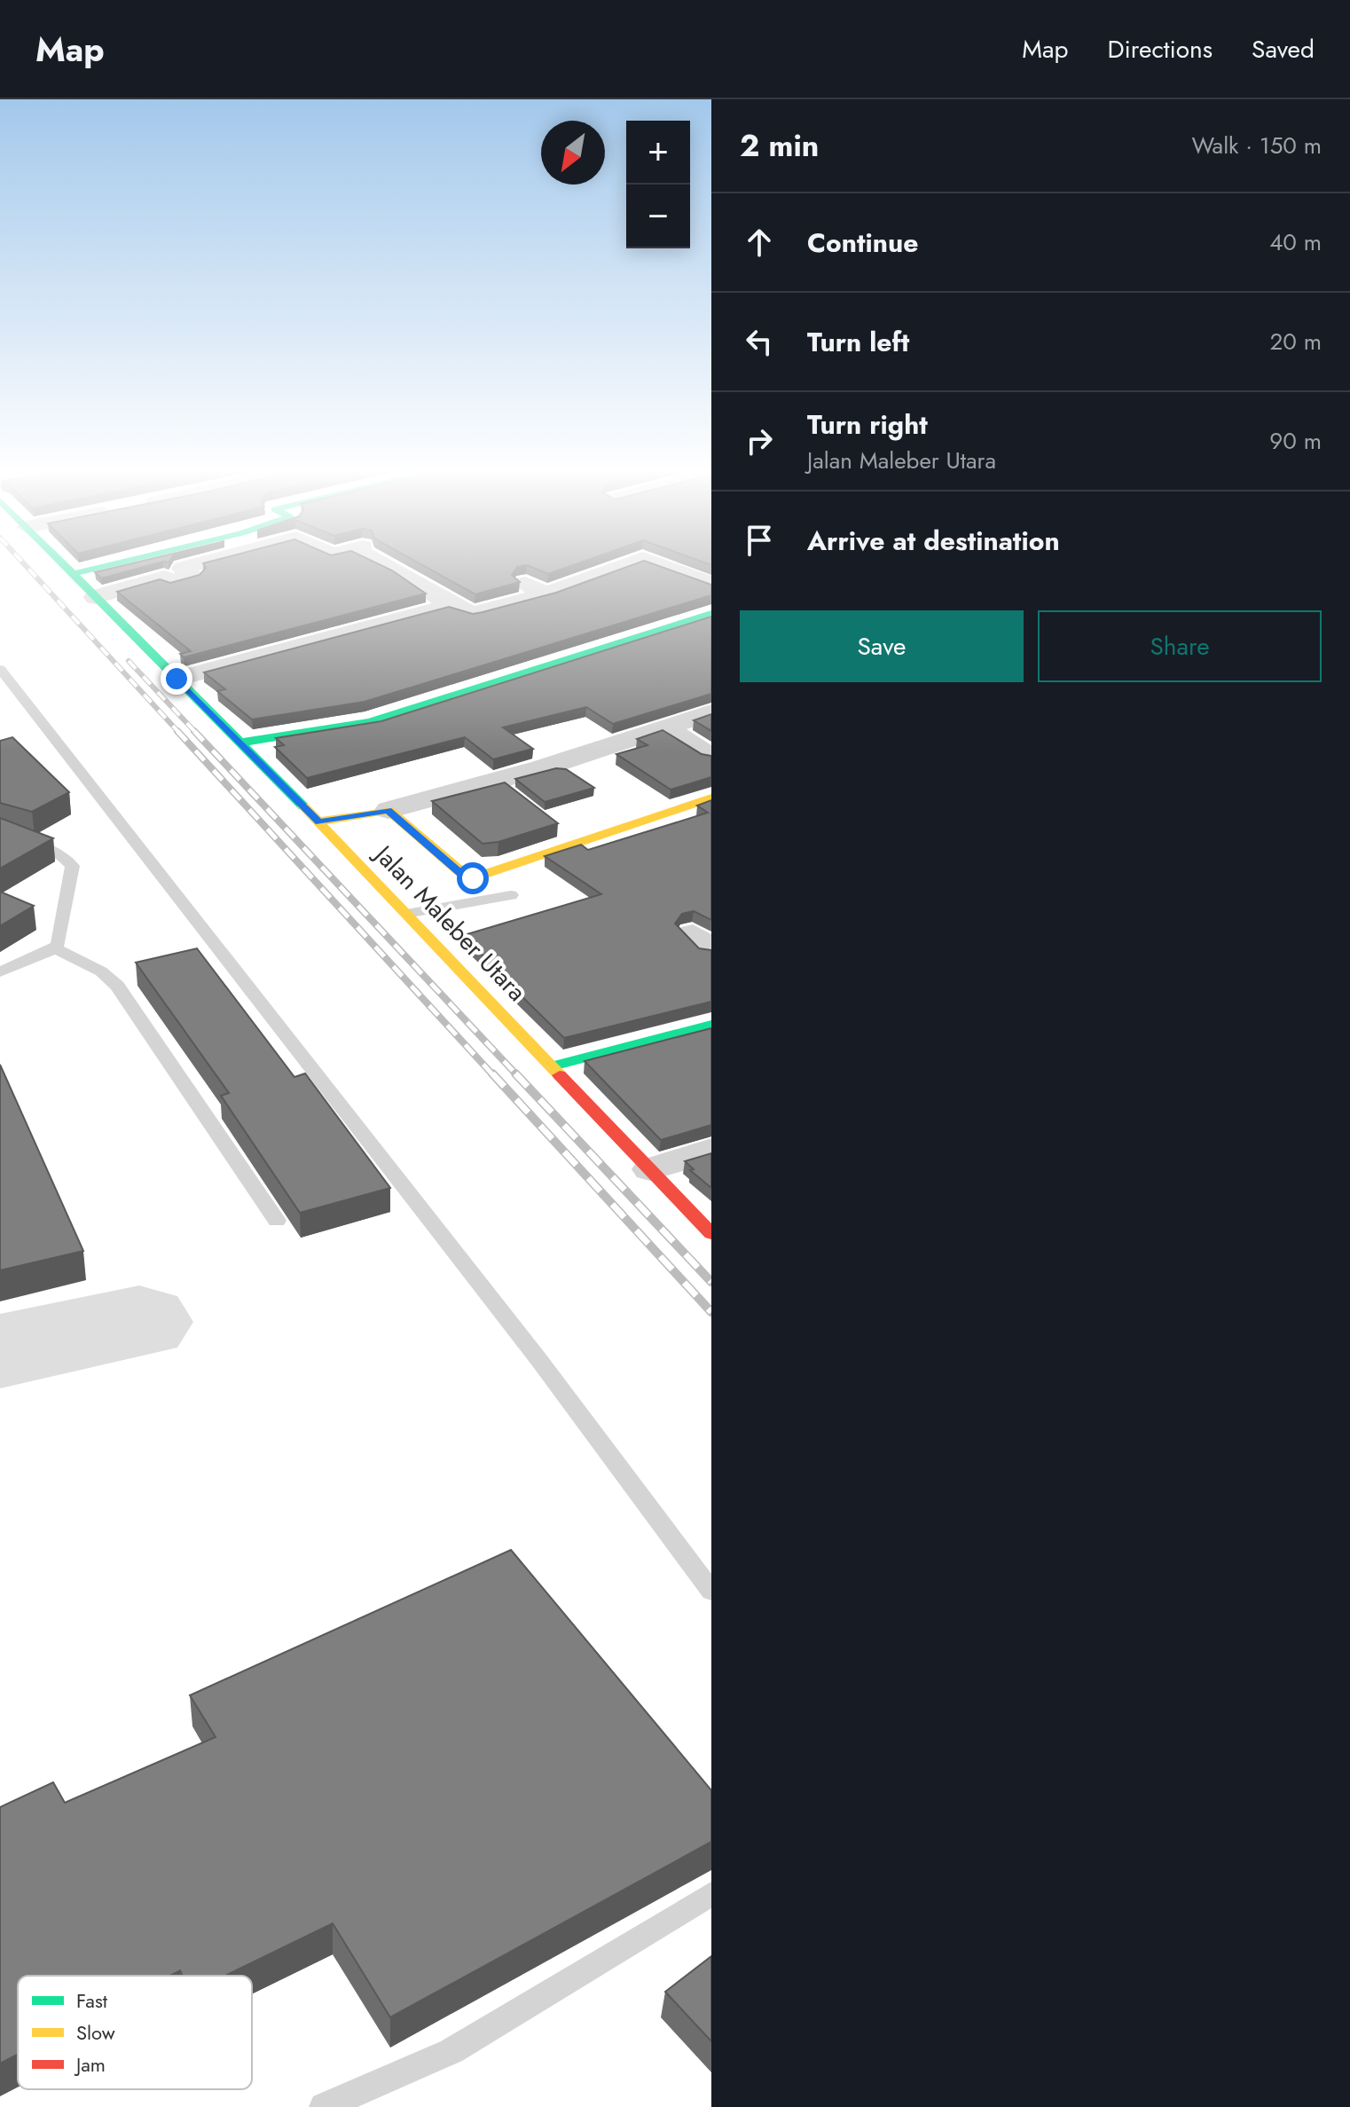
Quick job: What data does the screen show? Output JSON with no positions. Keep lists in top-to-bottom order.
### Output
{
  "streets": {
    "street": ["Jalan Maleber Utara"]
  },
  "legend": ["Fast", "Slow", "Jam"],
  "north": "bottom left",
  "page": {
    "header": "Map",
    "nav": ["Map", "Directions", "Saved"],
    "heading": ["2 min", "Walk · 150 m"],
    "map_buttons": ["+", "−"],
    "list": [
      ["Continue", "40 m"],
      ["Turn left", "20 m"],
      ["Turn right", "Jalan Maleber Utara", "90 m"],
      "Arrive at destination"
    ],
    "buttons": ["Save", "Share"]
  }
}
